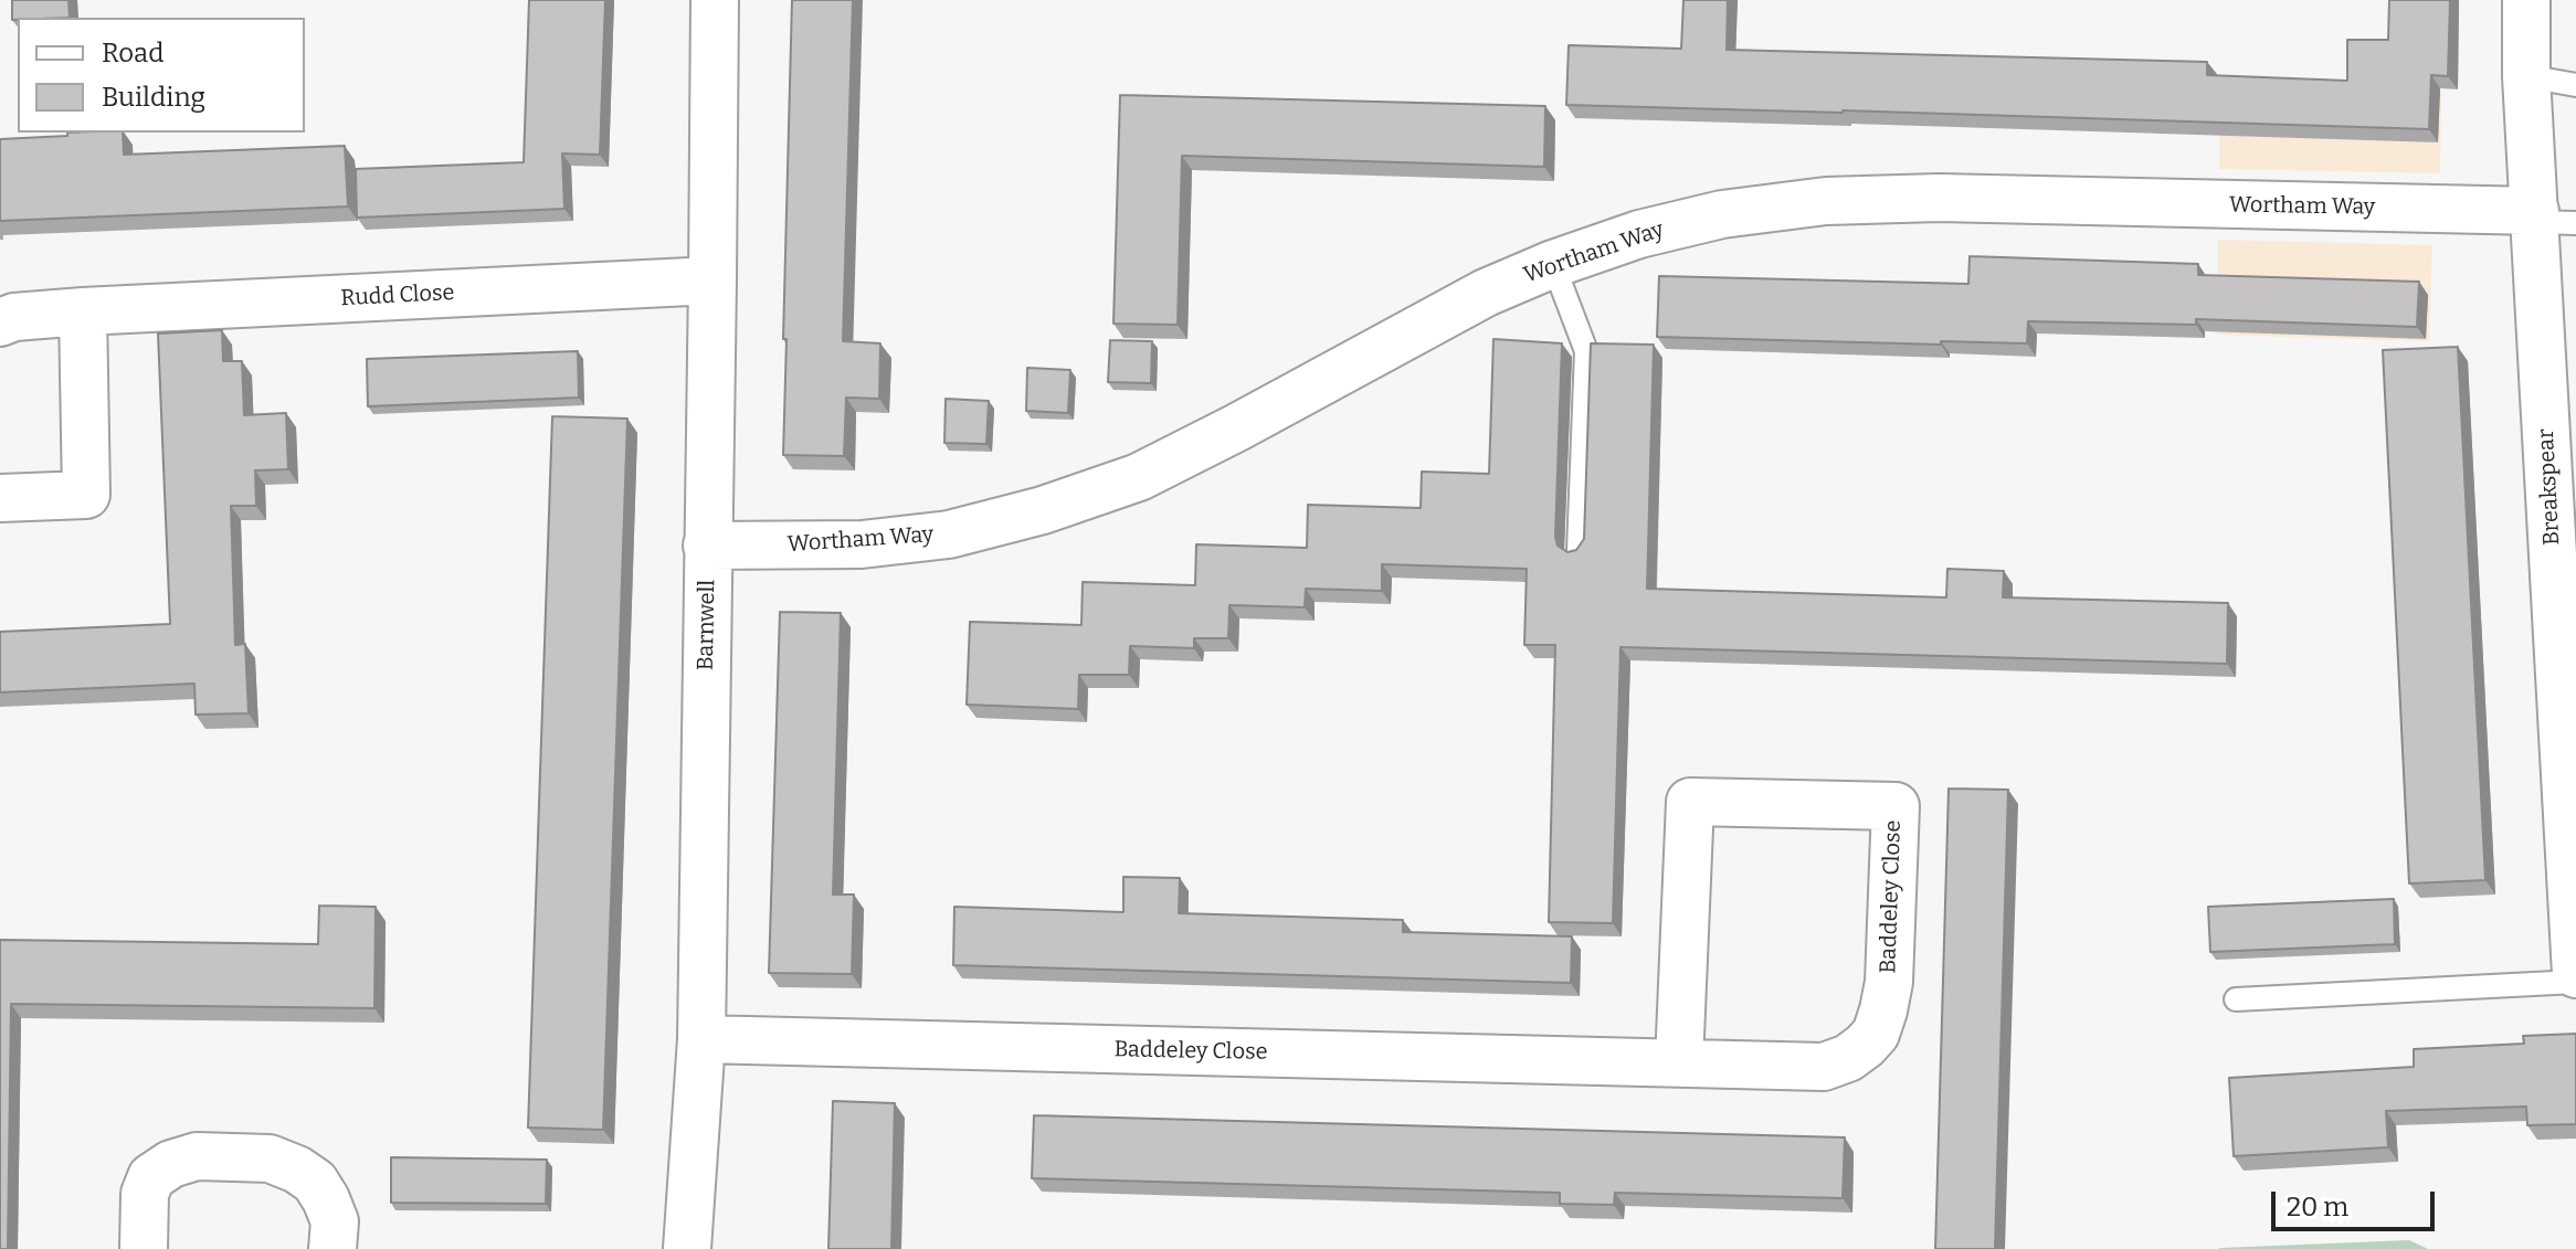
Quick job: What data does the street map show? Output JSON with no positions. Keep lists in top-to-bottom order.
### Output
{
  "streets": {
    "street": [
      "Wortham Way",
      "Rudd Close",
      "Breakspear",
      "Barnwell",
      "Baddeley Close"
    ]
  },
  "crossings": [
    ["Wortham Way", "Breakspear"],
    ["Wortham Way", "Barnwell"],
    ["Rudd Close", "Barnwell"],
    ["Barnwell", "Baddeley Close"]
  ],
  "legend": ["Road", "Building"],
  "scale_bar": "20 m"
}
